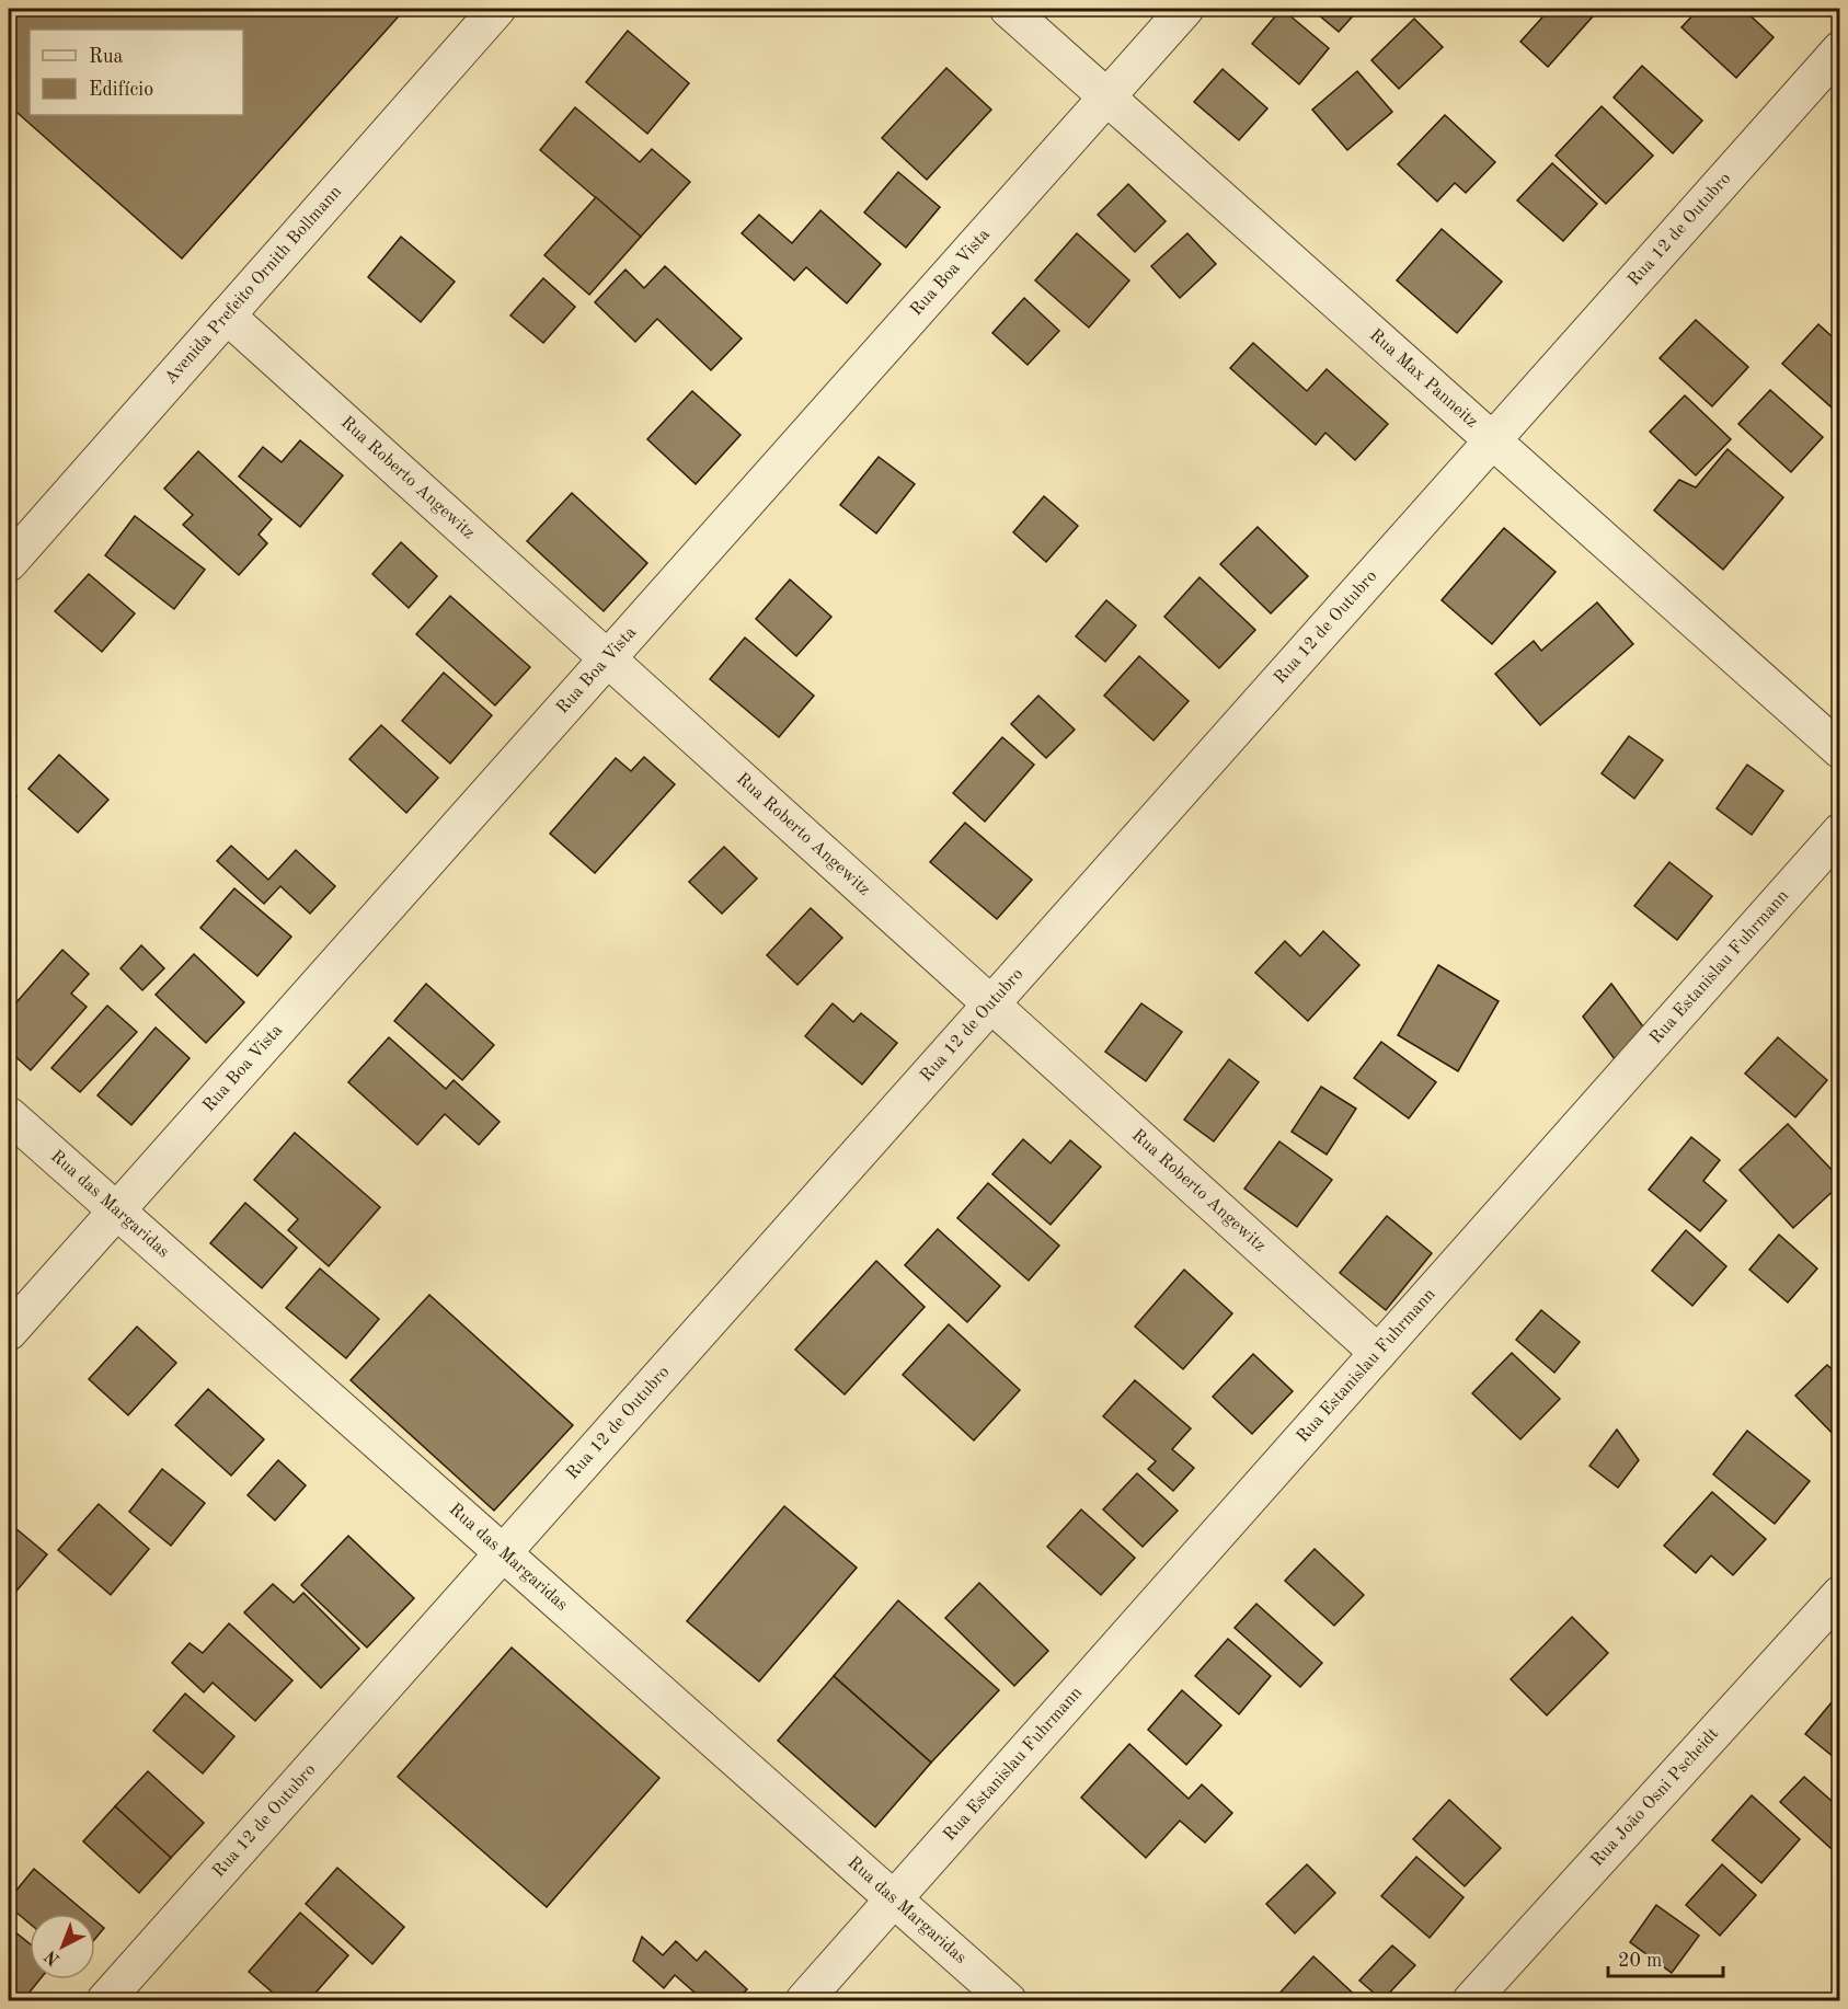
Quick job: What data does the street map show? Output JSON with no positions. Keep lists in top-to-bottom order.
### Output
{
  "streets": {
    "street": [
      "Rua 12 de Outubro",
      "Rua Boa Vista",
      "Avenida Prefeito Ornith Bollmann",
      "Rua Max Panneitz",
      "Rua Roberto Angewitz",
      "Rua Estanislau Fuhrmann",
      "Rua das Margaridas",
      "Rua João Osni Pscheidt"
    ]
  },
  "crossings": [
    ["Rua 12 de Outubro", "Rua Max Panneitz"],
    ["Rua 12 de Outubro", "Rua Roberto Angewitz"],
    ["Rua 12 de Outubro", "Rua das Margaridas"],
    ["Rua Boa Vista", "Rua Max Panneitz"],
    ["Rua Boa Vista", "Rua Roberto Angewitz"],
    ["Rua Boa Vista", "Rua das Margaridas"],
    ["Avenida Prefeito Ornith Bollmann", "Rua Roberto Angewitz"],
    ["Rua Roberto Angewitz", "Rua Estanislau Fuhrmann"],
    ["Rua Estanislau Fuhrmann", "Rua das Margaridas"]
  ],
  "legend": ["Rua", "Edifício"],
  "scale_bar": "20 m",
  "north": "bottom left"
}
